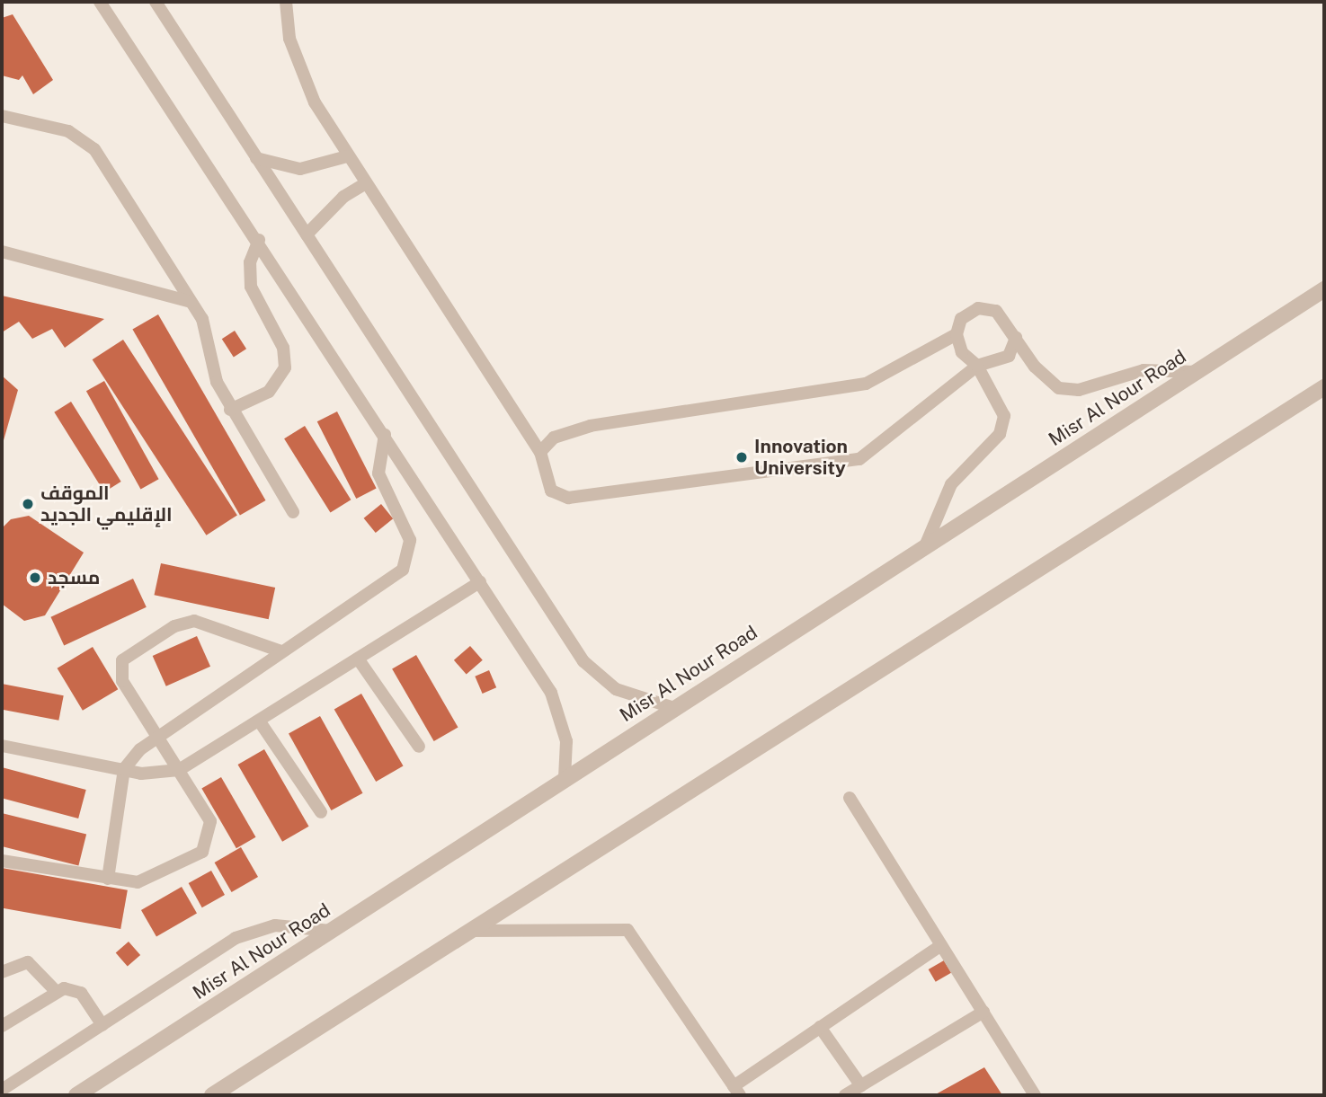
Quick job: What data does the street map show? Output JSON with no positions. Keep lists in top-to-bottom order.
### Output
{
  "streets": {
    "street": ["Misr Al Nour Road"]
  },
  "places": ["Innovation University", "الموقف الإقليمي الجديد", "مسجد"]
}
